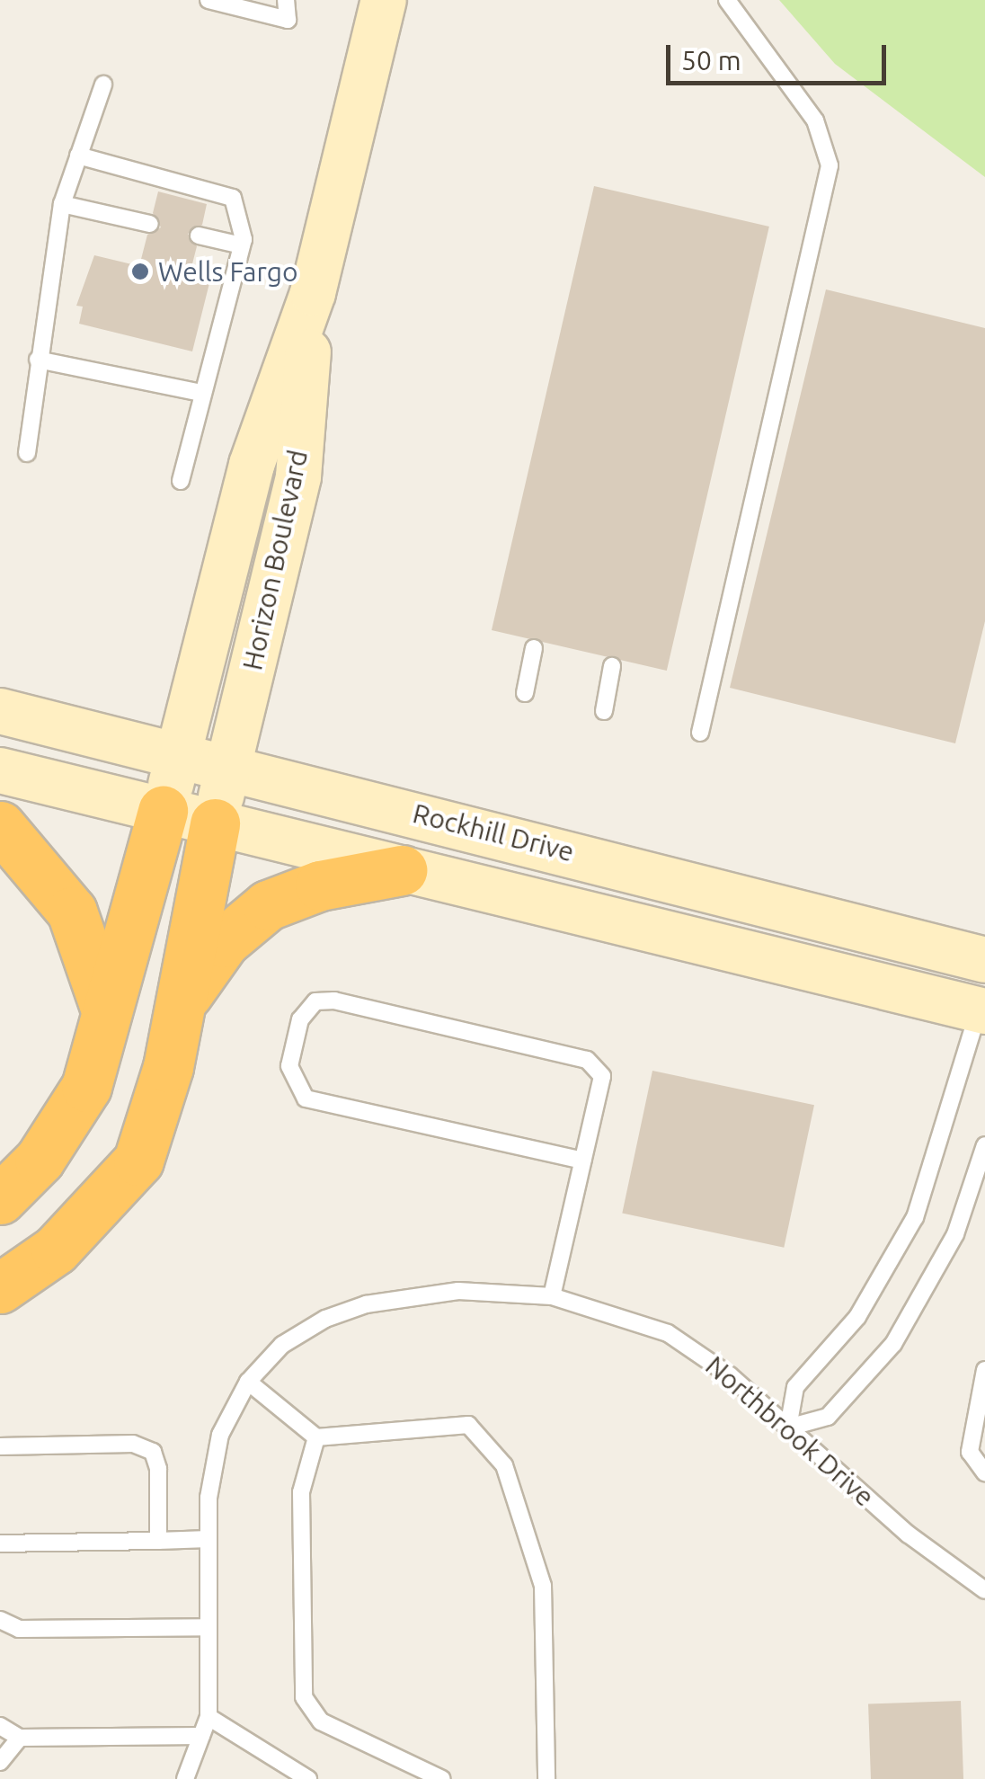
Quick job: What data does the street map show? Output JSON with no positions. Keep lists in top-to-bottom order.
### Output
{
  "streets": {
    "main road": ["Horizon Boulevard", "Rockhill Drive"],
    "lane": ["Northbrook Drive"]
  },
  "crossings": [
    ["Horizon Boulevard", "Rockhill Drive"]
  ],
  "places": ["Wells Fargo"],
  "scale_bar": "50 m"
}
